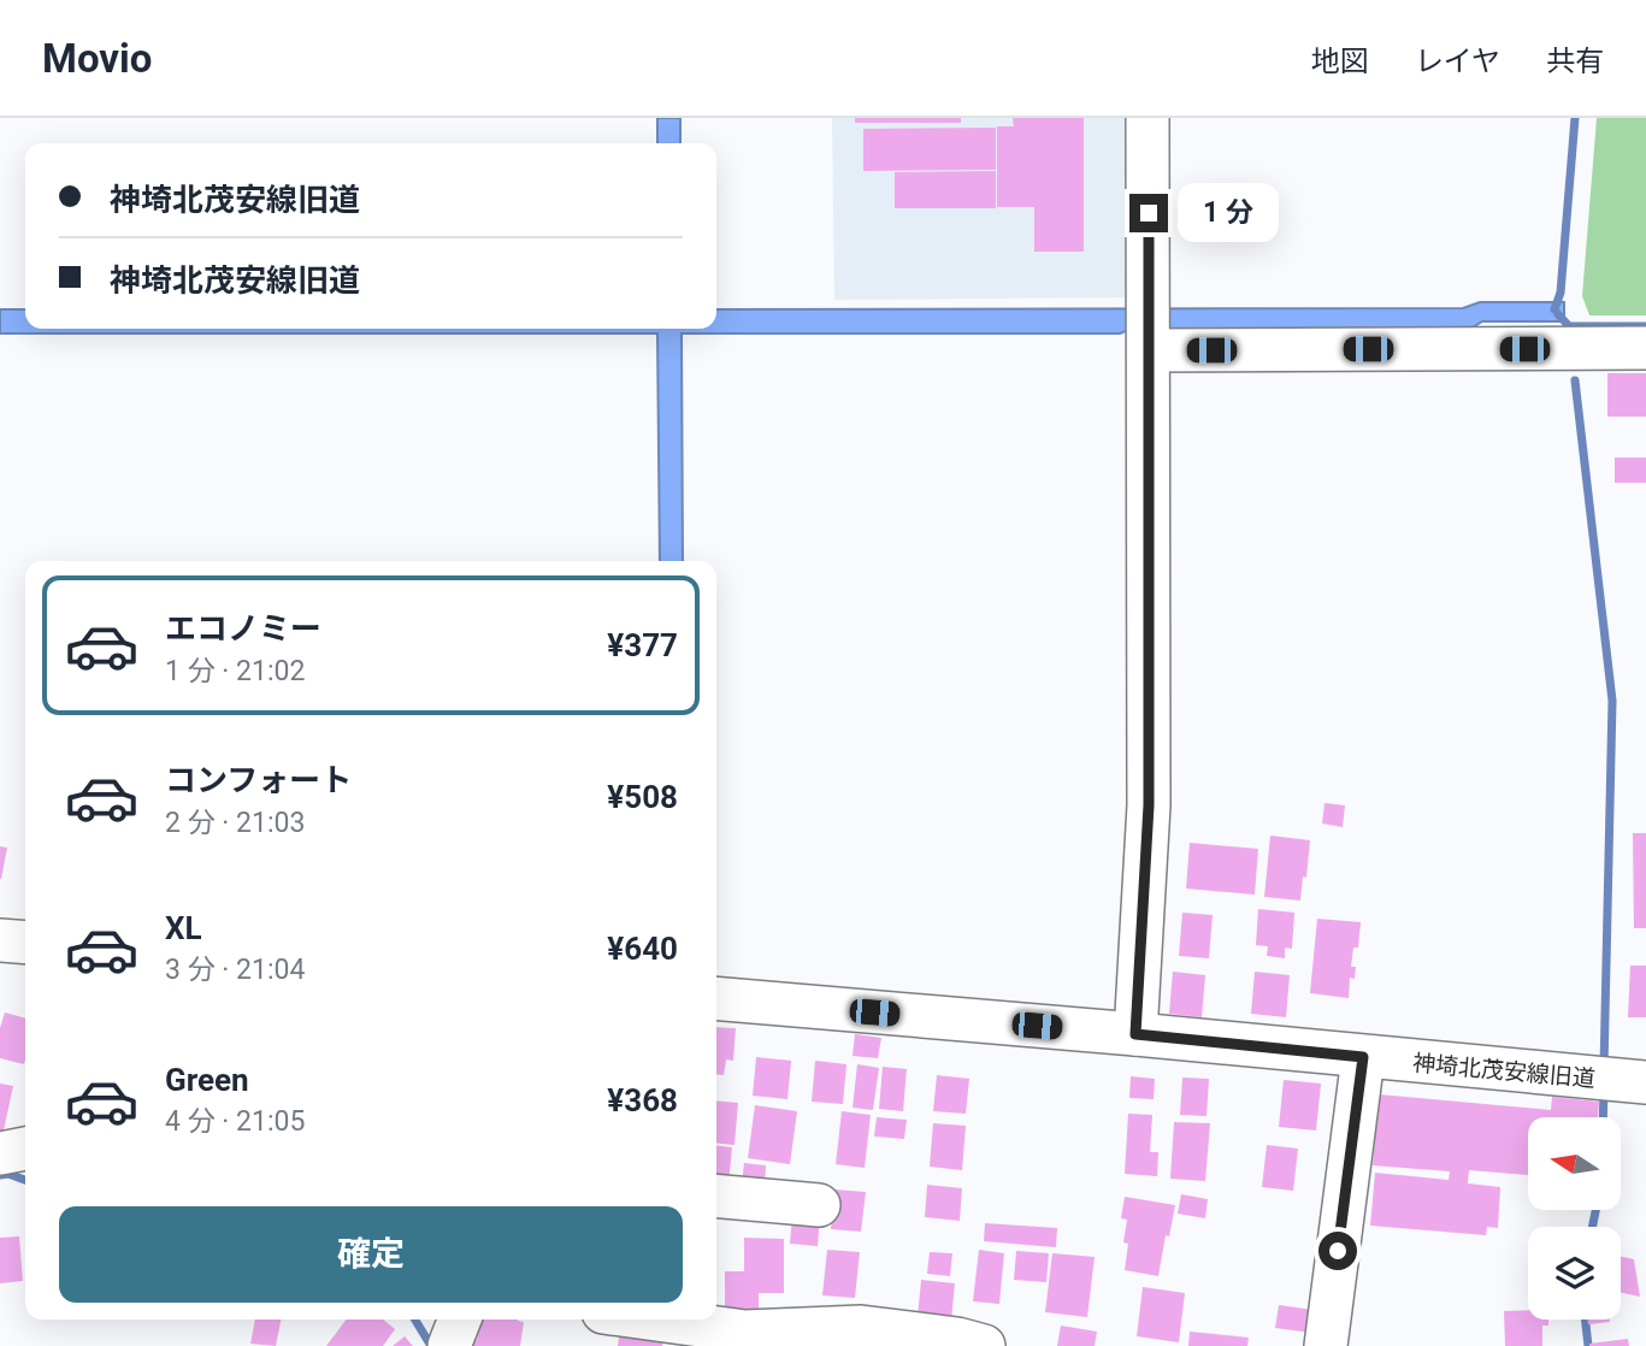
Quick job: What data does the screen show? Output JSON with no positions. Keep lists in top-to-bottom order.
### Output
{
  "streets": {
    "street": ["神埼北茂安線旧道"]
  },
  "north": "left",
  "page": {
    "header": "Movio",
    "nav": ["地図", "レイヤ", "共有"],
    "banner": ["神埼北茂安線旧道", "神埼北茂安線旧道"],
    "bubble": "1 分",
    "list": [
      {
        "name": "エコノミー",
        "note": "1 分 · 21:02",
        "value": "¥377"
      },
      {
        "name": "コンフォート",
        "note": "2 分 · 21:03",
        "value": "¥508"
      },
      {
        "name": "XL",
        "note": "3 分 · 21:04",
        "value": "¥640"
      },
      {
        "name": "Green",
        "note": "4 分 · 21:05",
        "value": "¥368"
      }
    ],
    "buttons": "確定"
  }
}
